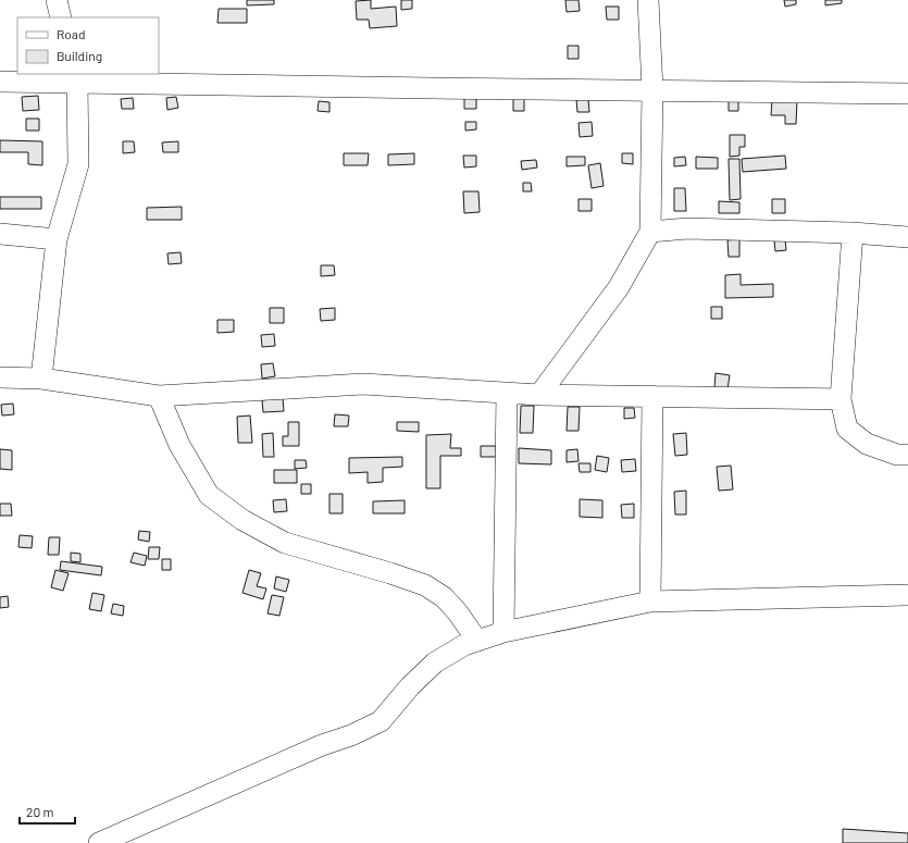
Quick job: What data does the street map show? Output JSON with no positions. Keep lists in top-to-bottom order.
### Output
{
  "legend": ["Road", "Building"],
  "scale_bar": "20 m"
}
